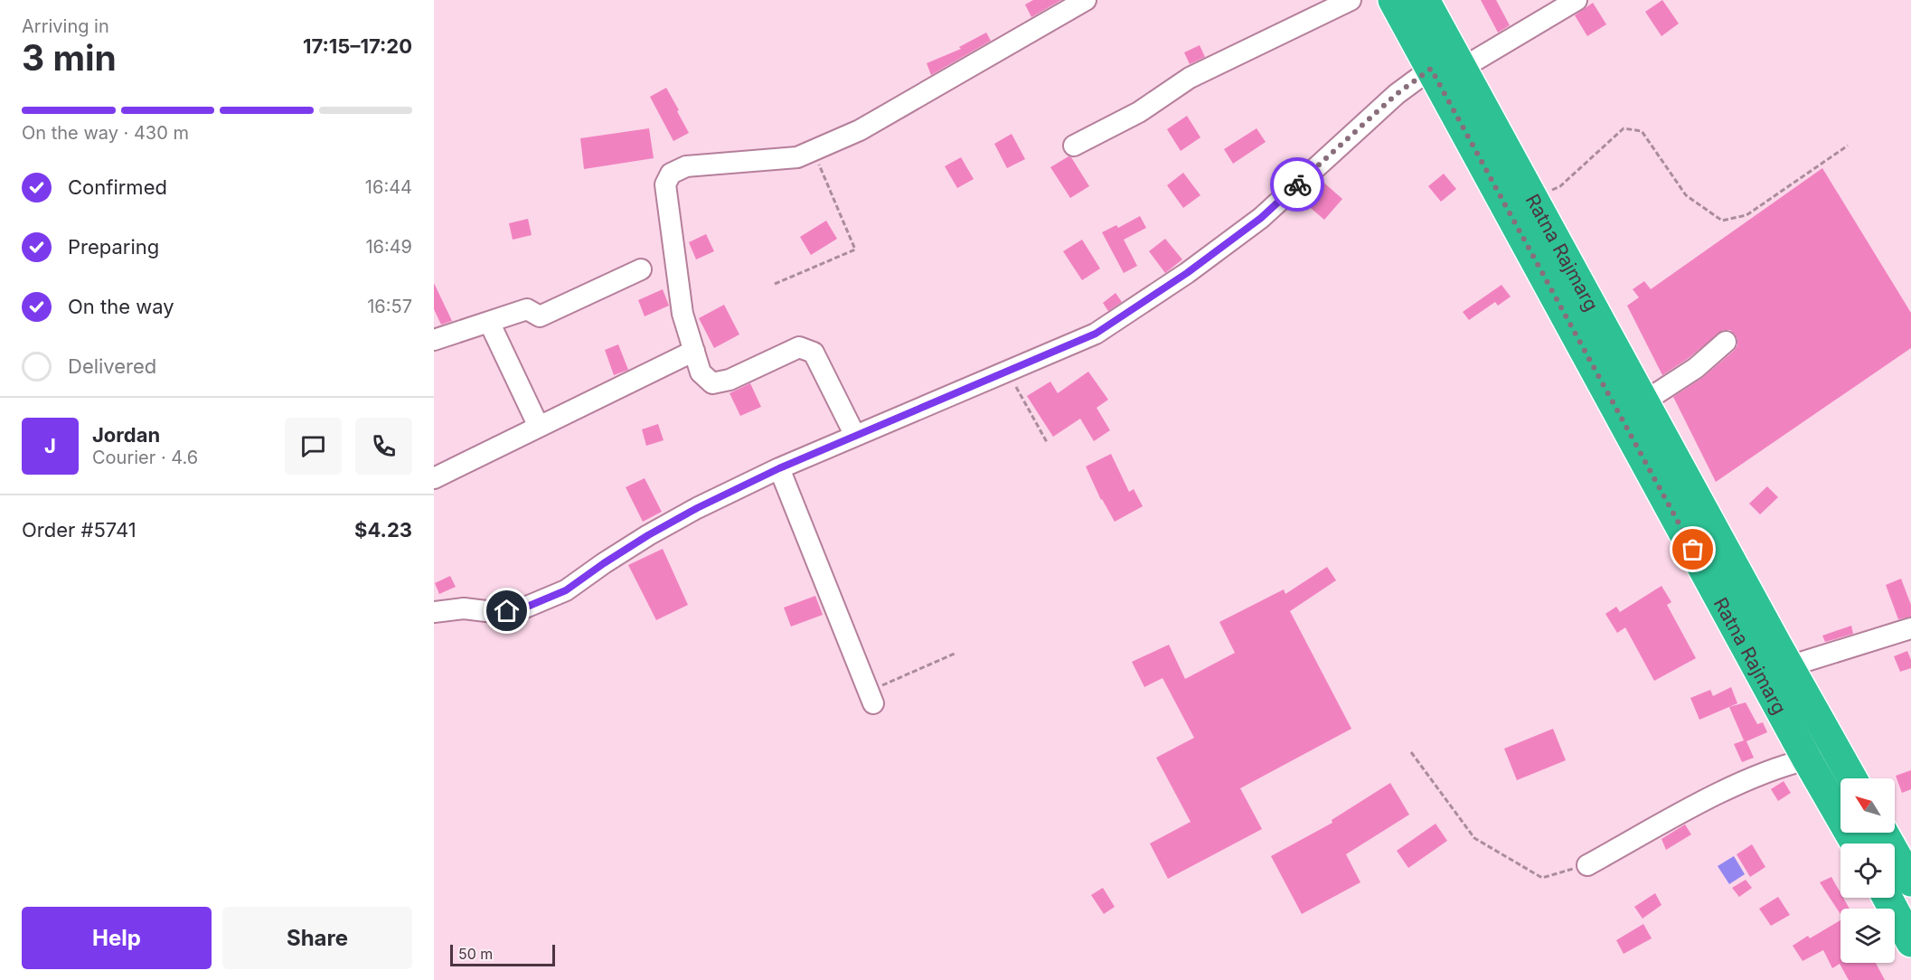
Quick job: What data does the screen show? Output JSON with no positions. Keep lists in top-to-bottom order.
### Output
{
  "streets": {
    "highway": ["Ratna Rajmarg"]
  },
  "scale_bar": "50 m",
  "north": "top left",
  "page": {
    "heading": ["3 min", "Arriving in", "17:15–17:20"],
    "panel": [
      "Jordan",
      "Courier · 4.6",
      "Order #5741",
      "$4.23"
    ],
    "bar": "On the way · 430 m",
    "list": [
      ["Confirmed", "16:44"],
      ["Preparing", "16:49"],
      ["On the way", "16:57"],
      "Delivered"
    ],
    "round": "J",
    "buttons": ["Help", "Share"],
    "scale": "50 m"
  }
}
